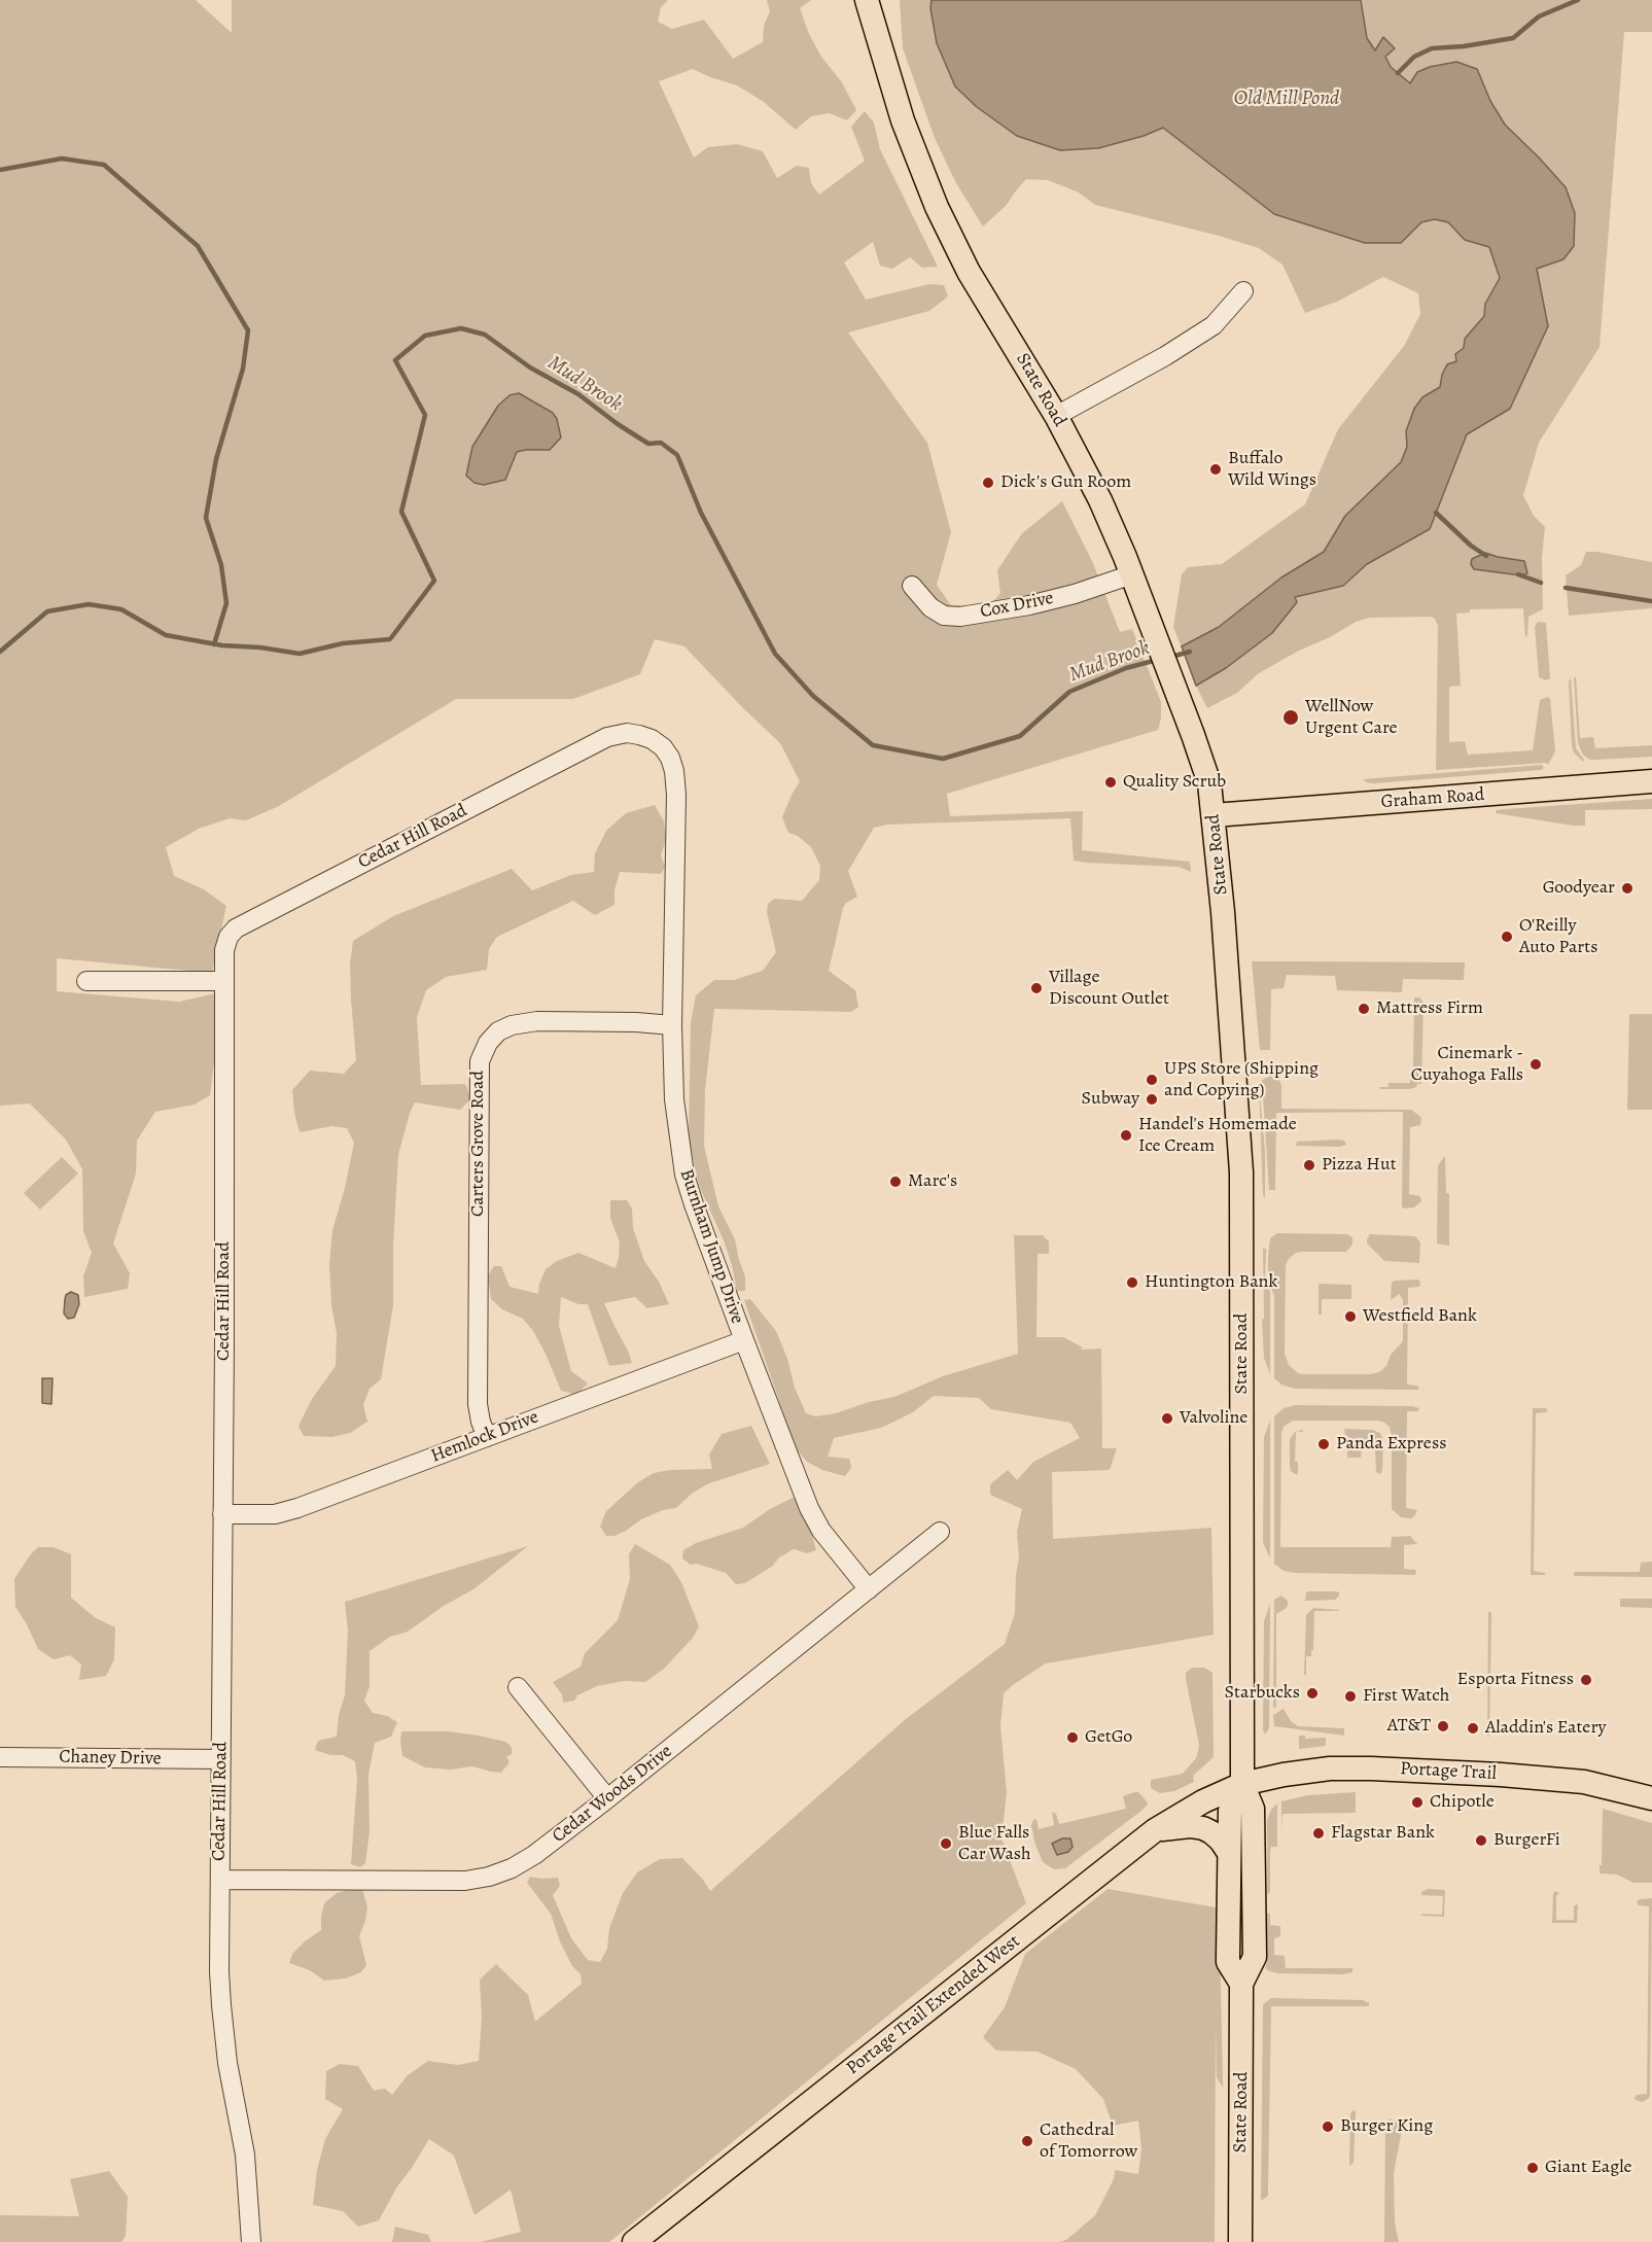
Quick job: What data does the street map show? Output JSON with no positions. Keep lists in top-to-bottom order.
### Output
{
  "streets": {
    "main road": [
      "State Road",
      "Graham Road",
      "Portage Trail",
      "Portage Trail Extended West"
    ],
    "street": [
      "Cox Drive",
      "Cedar Hill Road",
      "Carters Grove Road",
      "Burnham Jump Drive",
      "Hemlock Drive",
      "Chaney Drive",
      "Cedar Woods Drive"
    ]
  },
  "crossings": [
    ["State Road", "Cox Drive"],
    ["State Road", "Graham Road"],
    ["State Road", "Portage Trail"],
    ["State Road", "Portage Trail Extended West"],
    ["Cedar Hill Road", "Burnham Jump Drive"],
    ["Cedar Hill Road", "Hemlock Drive"],
    ["Cedar Hill Road", "Chaney Drive"],
    ["Cedar Hill Road", "Cedar Woods Drive"],
    ["Carters Grove Road", "Burnham Jump Drive"],
    ["Carters Grove Road", "Hemlock Drive"],
    ["Burnham Jump Drive", "Hemlock Drive"],
    ["Burnham Jump Drive", "Cedar Woods Drive"],
    ["Portage Trail", "Portage Trail Extended West"]
  ],
  "water": ["Old Mill Pond", "Mud Brook"],
  "places": [
    "Buffalo Wild Wings",
    "Dick's Gun Room",
    "WellNow Urgent Care",
    "Quality Scrub",
    "Goodyear",
    "O'Reilly Auto Parts",
    "Village Discount Outlet",
    "Mattress Firm",
    "Cinemark - Cuyahoga Falls",
    "UPS Store (Shipping and Copying)",
    "Subway",
    "Handel's Homemade Ice Cream",
    "Pizza Hut",
    "Marc's",
    "Huntington Bank",
    "Westfield Bank",
    "Valvoline",
    "Panda Express",
    "Esporta Fitness",
    "Starbucks",
    "First Watch",
    "AT&T",
    "Aladdin's Eatery",
    "GetGo",
    "Chipotle",
    "Flagstar Bank",
    "BurgerFi",
    "Blue Falls Car Wash",
    "Burger King",
    "Cathedral of Tomorrow",
    "Giant Eagle"
  ]
}
